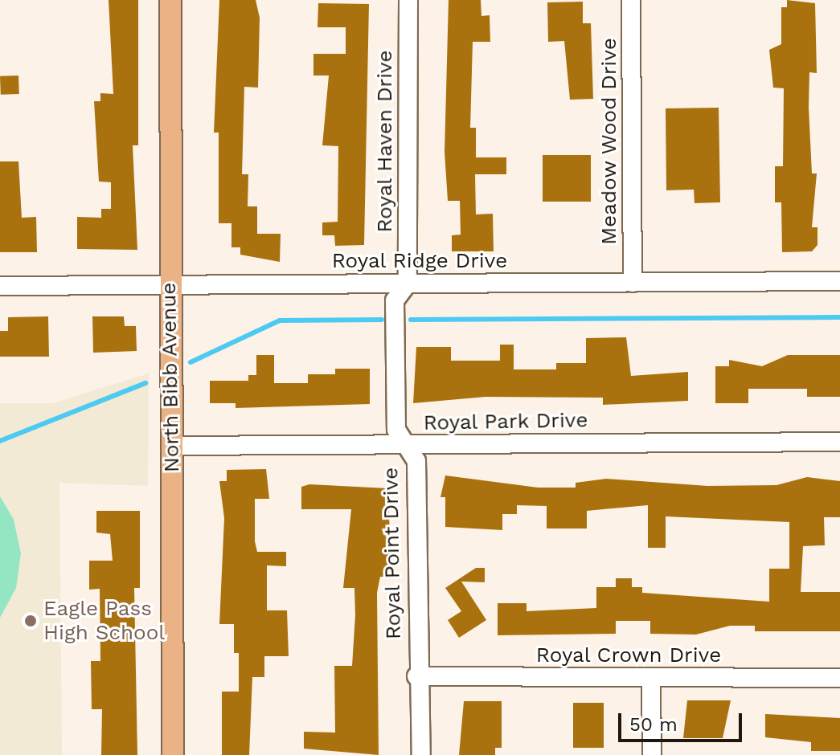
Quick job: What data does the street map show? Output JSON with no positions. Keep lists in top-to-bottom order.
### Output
{
  "streets": {
    "main road": ["North Bibb Avenue"],
    "street": [
      "Royal Haven Drive",
      "Meadow Wood Drive",
      "Royal Ridge Drive",
      "Royal Park Drive",
      "Royal Point Drive",
      "Royal Crown Drive"
    ]
  },
  "crossings": [
    ["Royal Haven Drive", "Royal Ridge Drive"],
    ["Royal Haven Drive", "Royal Point Drive"],
    ["Meadow Wood Drive", "Royal Ridge Drive"],
    ["Royal Ridge Drive", "North Bibb Avenue"],
    ["Royal Ridge Drive", "Royal Point Drive"],
    ["North Bibb Avenue", "Royal Park Drive"],
    ["Royal Park Drive", "Royal Point Drive"],
    ["Royal Point Drive", "Royal Crown Drive"]
  ],
  "places": ["Eagle Pass High School"],
  "scale_bar": "50 m"
}
